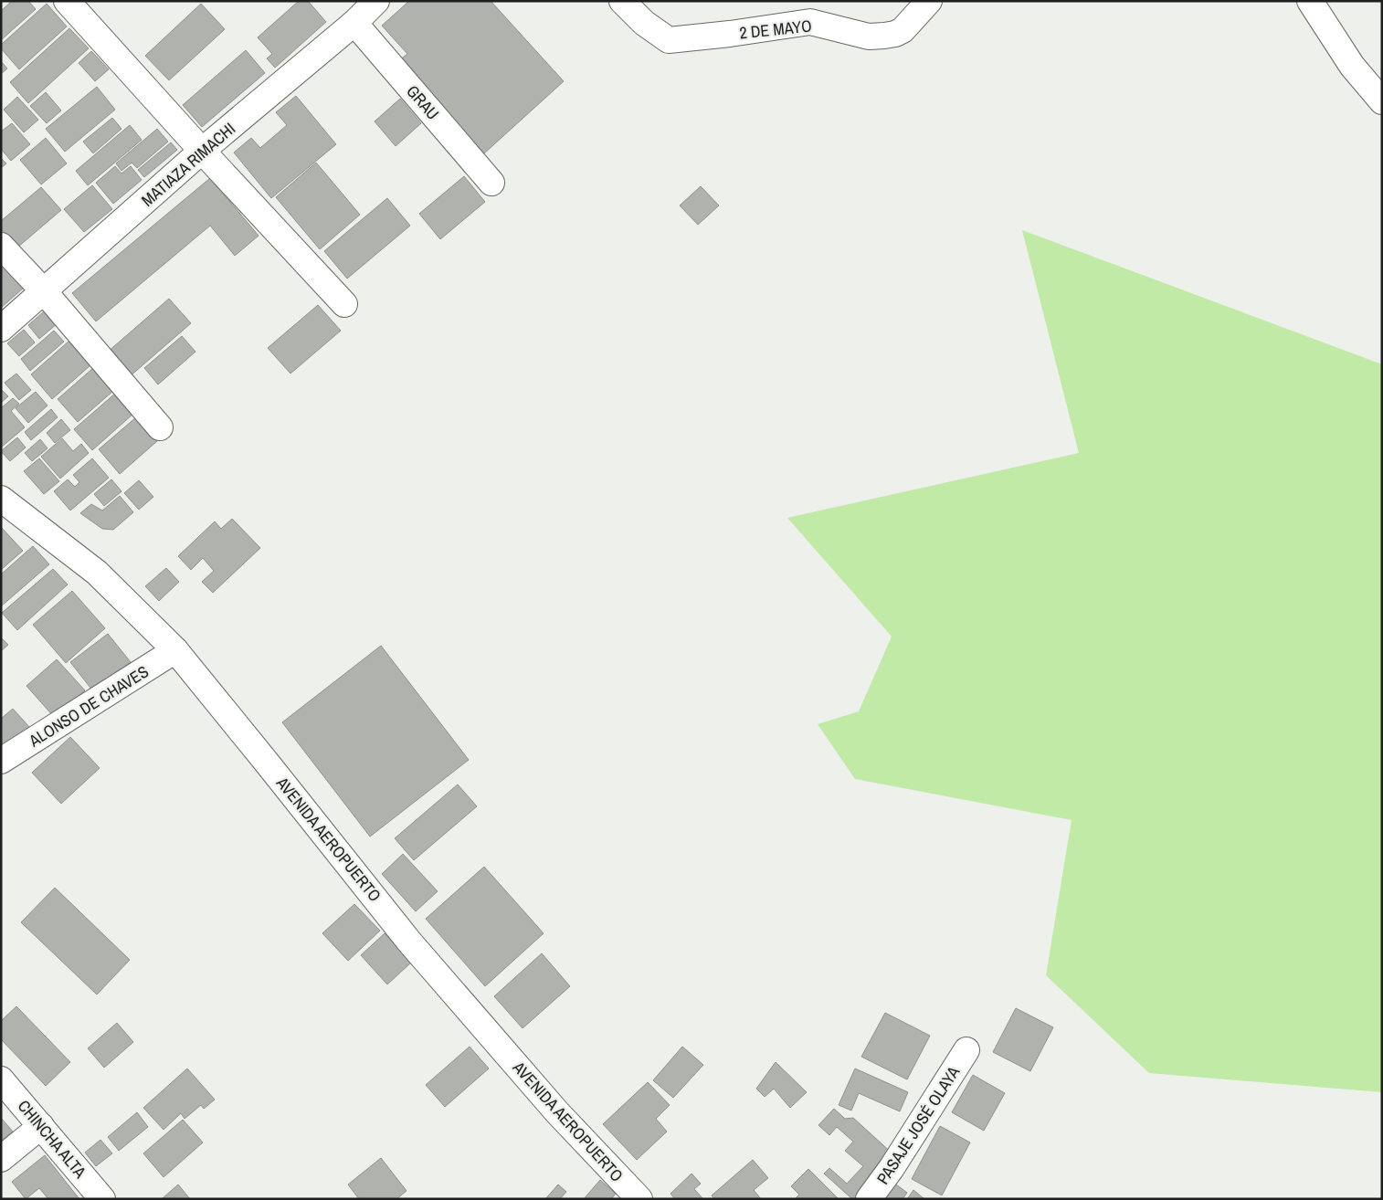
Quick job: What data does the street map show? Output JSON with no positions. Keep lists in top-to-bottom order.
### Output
{
  "streets": {
    "street": [
      "2 DE MAYO",
      "GRAU",
      "MATIAZA RIMACHI",
      "ALONSO DE CHAVES",
      "AVENIDA AEROPUERTO",
      "PASAJE JOSÉ OLAYA",
      "CHINCHA ALTA"
    ]
  },
  "crossings": [
    ["GRAU", "MATIAZA RIMACHI"],
    ["ALONSO DE CHAVES", "AVENIDA AEROPUERTO"]
  ]
}
